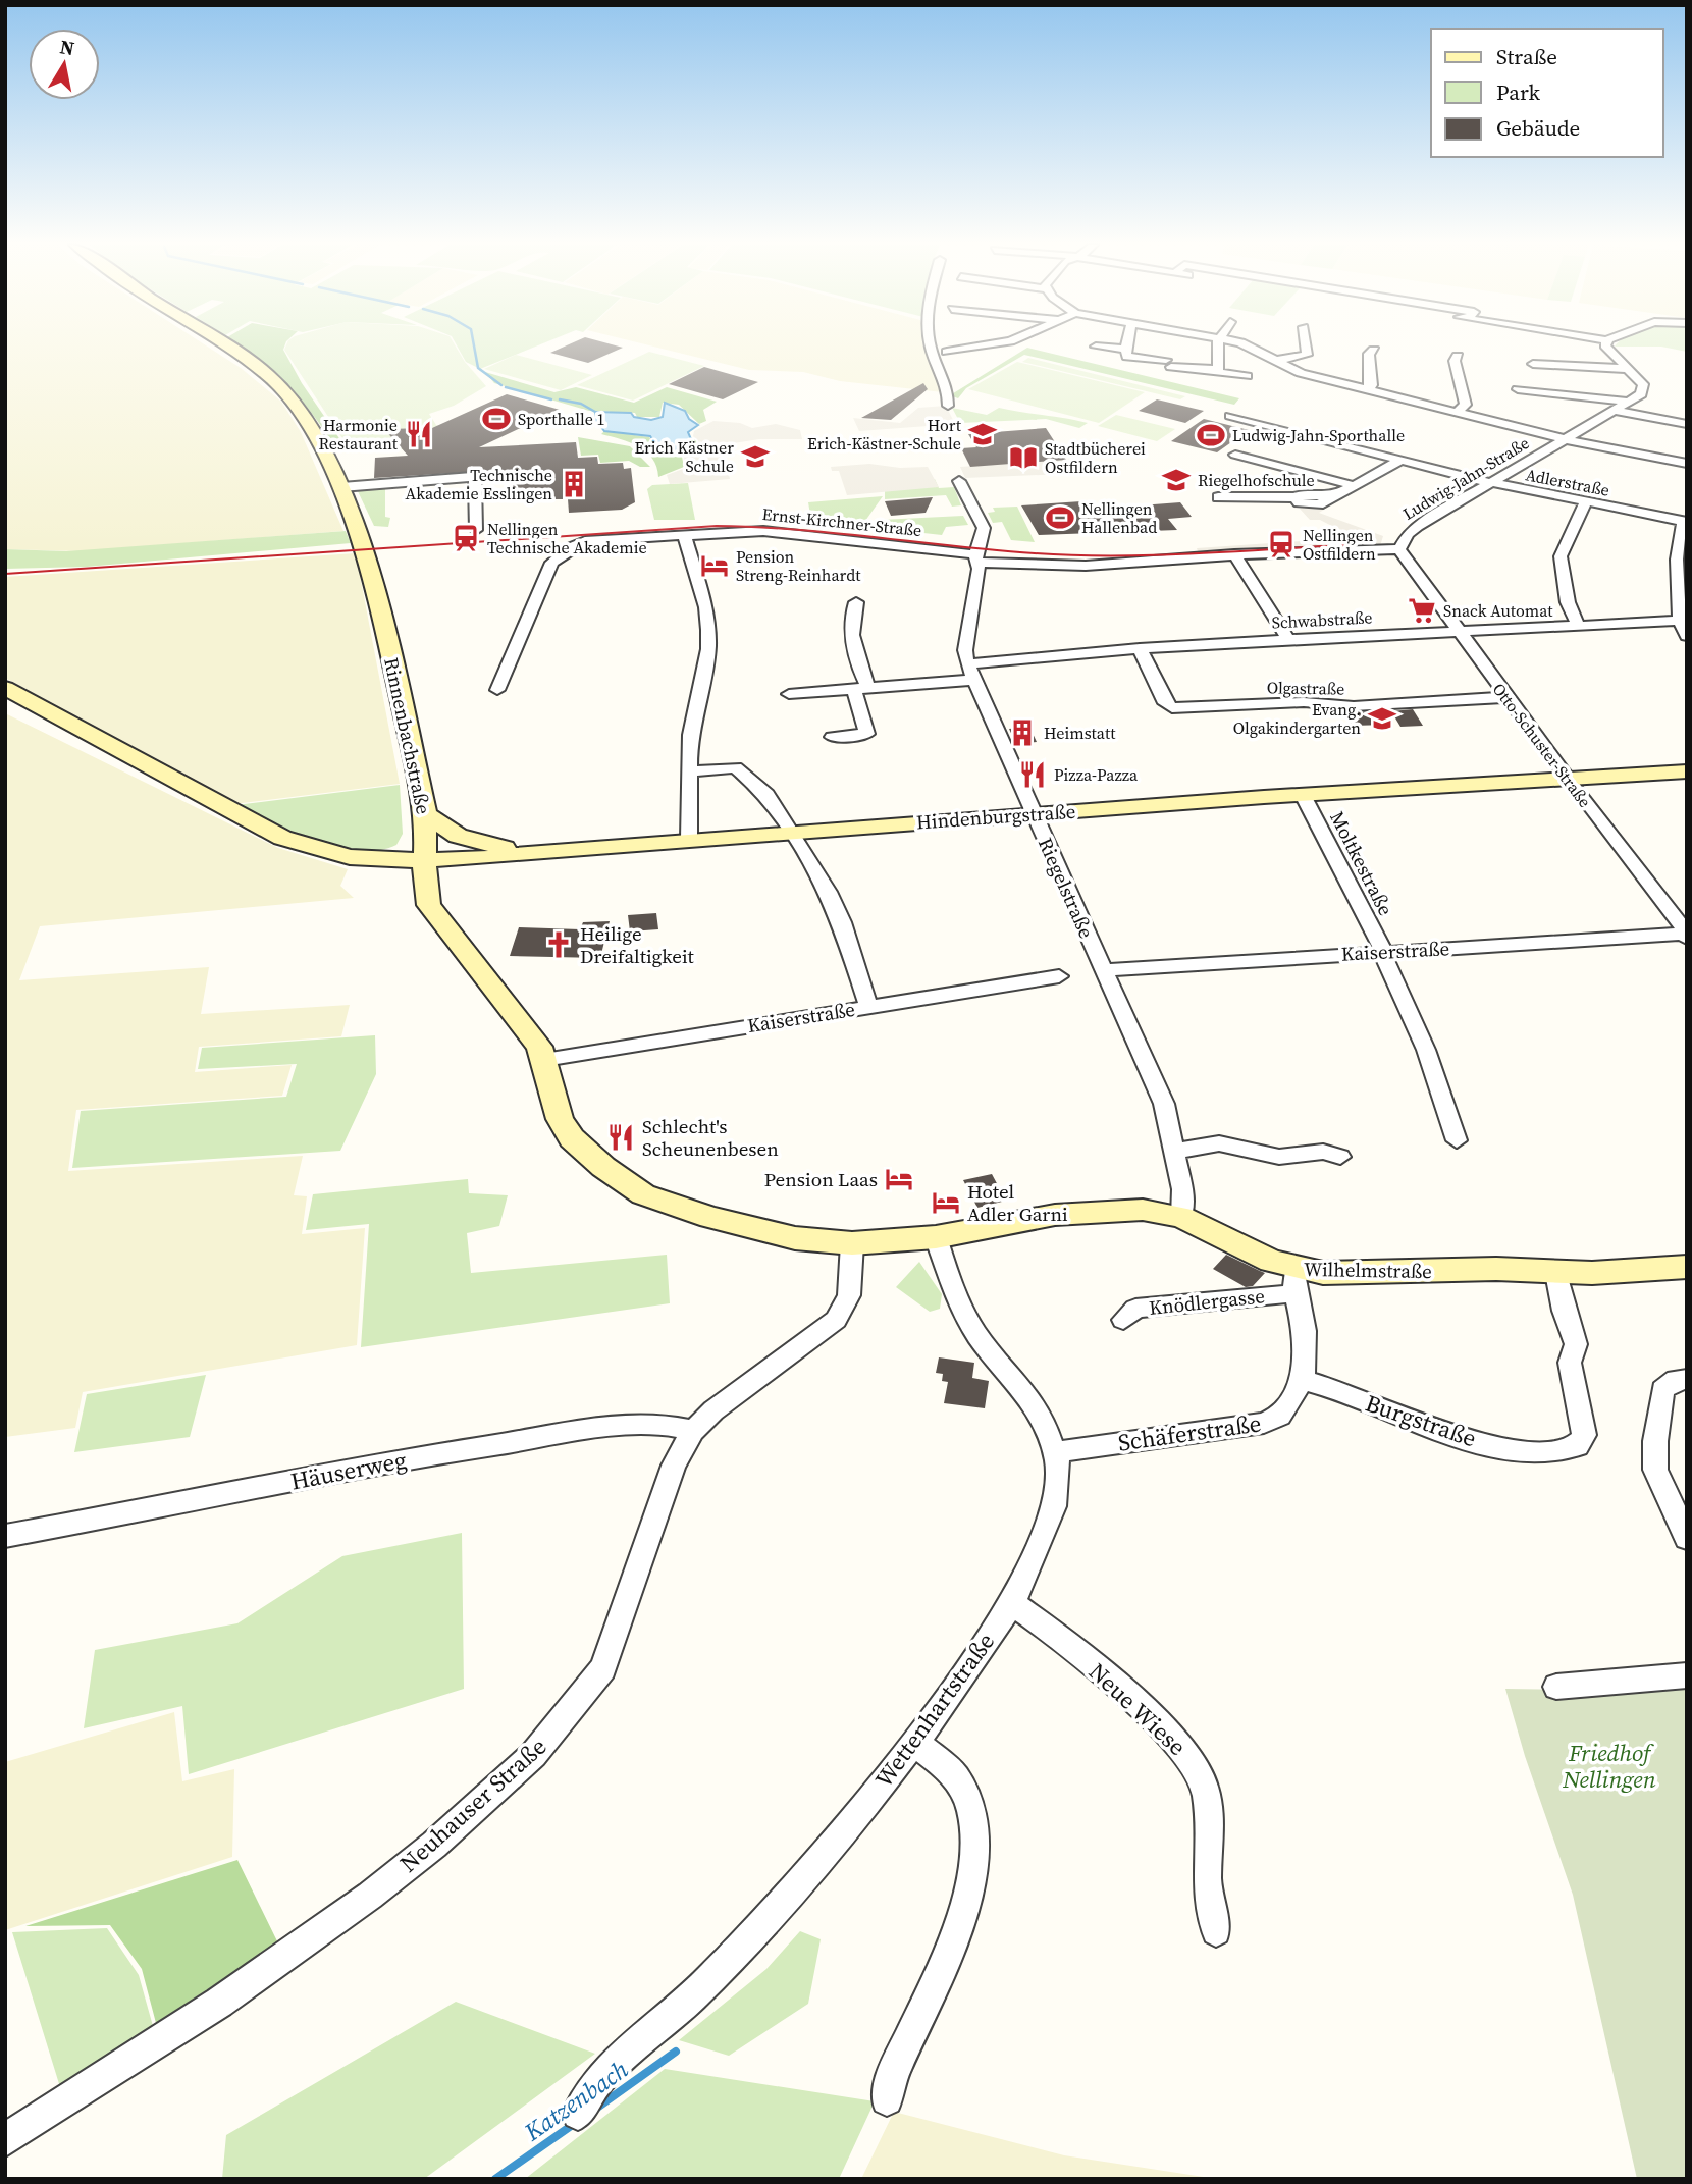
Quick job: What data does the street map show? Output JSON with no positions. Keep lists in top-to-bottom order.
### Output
{
  "streets": {
    "main road": ["Rinnenbachstraße", "Hindenburgstraße"],
    "street": [
      "Ludwig-Jahn-Straße",
      "Adlerstraße",
      "Ernst-Kirchner-Straße",
      "Schwabstraße",
      "Olgastraße",
      "Otto-Schuster-Straße",
      "Moltkestraße",
      "Riegelstraße",
      "Kaiserstraße",
      "Wilhelmstraße",
      "Knödlergasse",
      "Burgstraße",
      "Schäferstraße",
      "Häuserweg",
      "Neue Wiese",
      "Wettenhartstraße",
      "Neuhauser Straße"
    ]
  },
  "crossings": [
    ["Ludwig-Jahn-Straße", "Adlerstraße"],
    ["Ludwig-Jahn-Straße", "Ernst-Kirchner-Straße"],
    ["Ludwig-Jahn-Straße", "Otto-Schuster-Straße"],
    ["Ludwig-Jahn-Straße", "Riegelstraße"],
    ["Ernst-Kirchner-Straße", "Riegelstraße"],
    ["Schwabstraße", "Olgastraße"],
    ["Schwabstraße", "Otto-Schuster-Straße"],
    ["Schwabstraße", "Riegelstraße"],
    ["Olgastraße", "Otto-Schuster-Straße"],
    ["Rinnenbachstraße", "Hindenburgstraße"],
    ["Rinnenbachstraße", "Kaiserstraße"],
    ["Rinnenbachstraße", "Wilhelmstraße"],
    ["Rinnenbachstraße", "Wettenhartstraße"],
    ["Rinnenbachstraße", "Neuhauser Straße"],
    ["Otto-Schuster-Straße", "Hindenburgstraße"],
    ["Otto-Schuster-Straße", "Kaiserstraße"],
    ["Hindenburgstraße", "Moltkestraße"],
    ["Hindenburgstraße", "Riegelstraße"],
    ["Moltkestraße", "Kaiserstraße"],
    ["Riegelstraße", "Kaiserstraße"],
    ["Riegelstraße", "Wilhelmstraße"],
    ["Wilhelmstraße", "Knödlergasse"],
    ["Wilhelmstraße", "Burgstraße"],
    ["Wilhelmstraße", "Wettenhartstraße"],
    ["Burgstraße", "Schäferstraße"],
    ["Schäferstraße", "Wettenhartstraße"],
    ["Häuserweg", "Neuhauser Straße"],
    ["Neue Wiese", "Wettenhartstraße"]
  ],
  "water": ["Katzenbach"],
  "parks": ["Friedhof Nellingen"],
  "places": {
    "sports": ["Sporthalle 1", "Ludwig-Jahn-Sporthalle", "Nellingen Hallenbad"],
    "restaurant": ["Harmonie Restaurant", "Pizza-Pazza", "Schlecht's Scheunenbesen"],
    "school or university": [
      "Hort Erich-Kästner-Schule",
      "Erich Kästner Schule",
      "Riegelhofschule",
      "Evang. Olgakindergarten"
    ],
    "library": ["Stadtbücherei Ostfildern"],
    "building": ["Technische Akademie Esslingen", "Heimstatt"],
    "station": ["Nellingen Technische Akademie", "Nellingen Ostfildern"],
    "hotel": ["Pension Streng-Reinhardt", "Pension Laas", "Hotel Adler Garni"],
    "supermarket": ["Snack Automat"],
    "church": ["Heilige Dreifaltigkeit"]
  },
  "legend": ["Straße", "Park", "Gebäude"],
  "north": "top"
}
